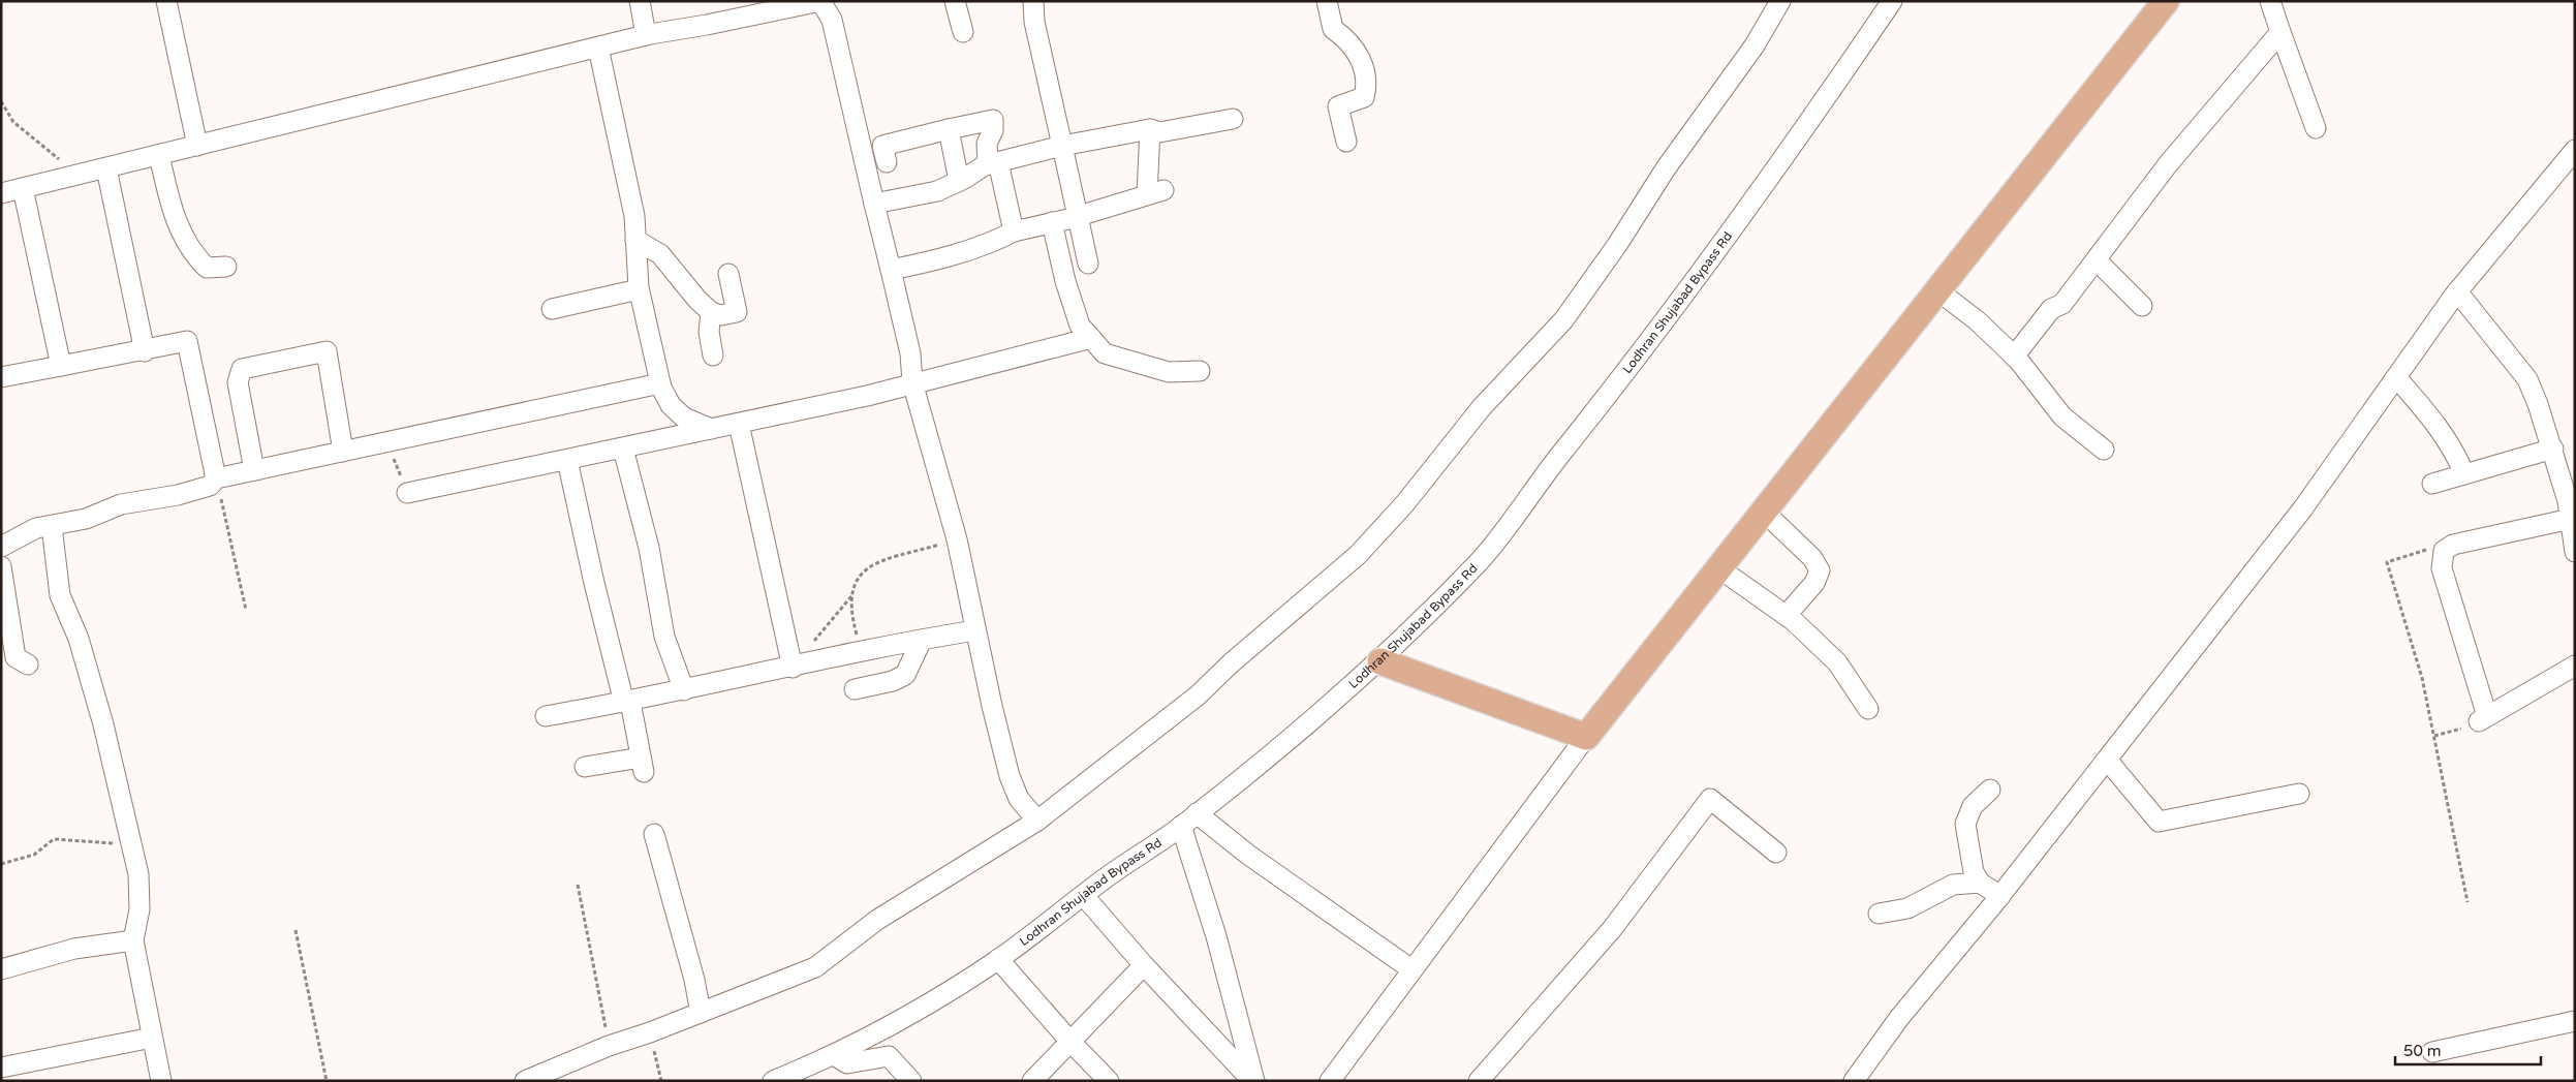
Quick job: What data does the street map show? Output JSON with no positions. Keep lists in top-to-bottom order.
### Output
{
  "streets": {
    "street": ["Lodhran Shujabad Bypass Rd"]
  },
  "scale_bar": "50 m"
}
